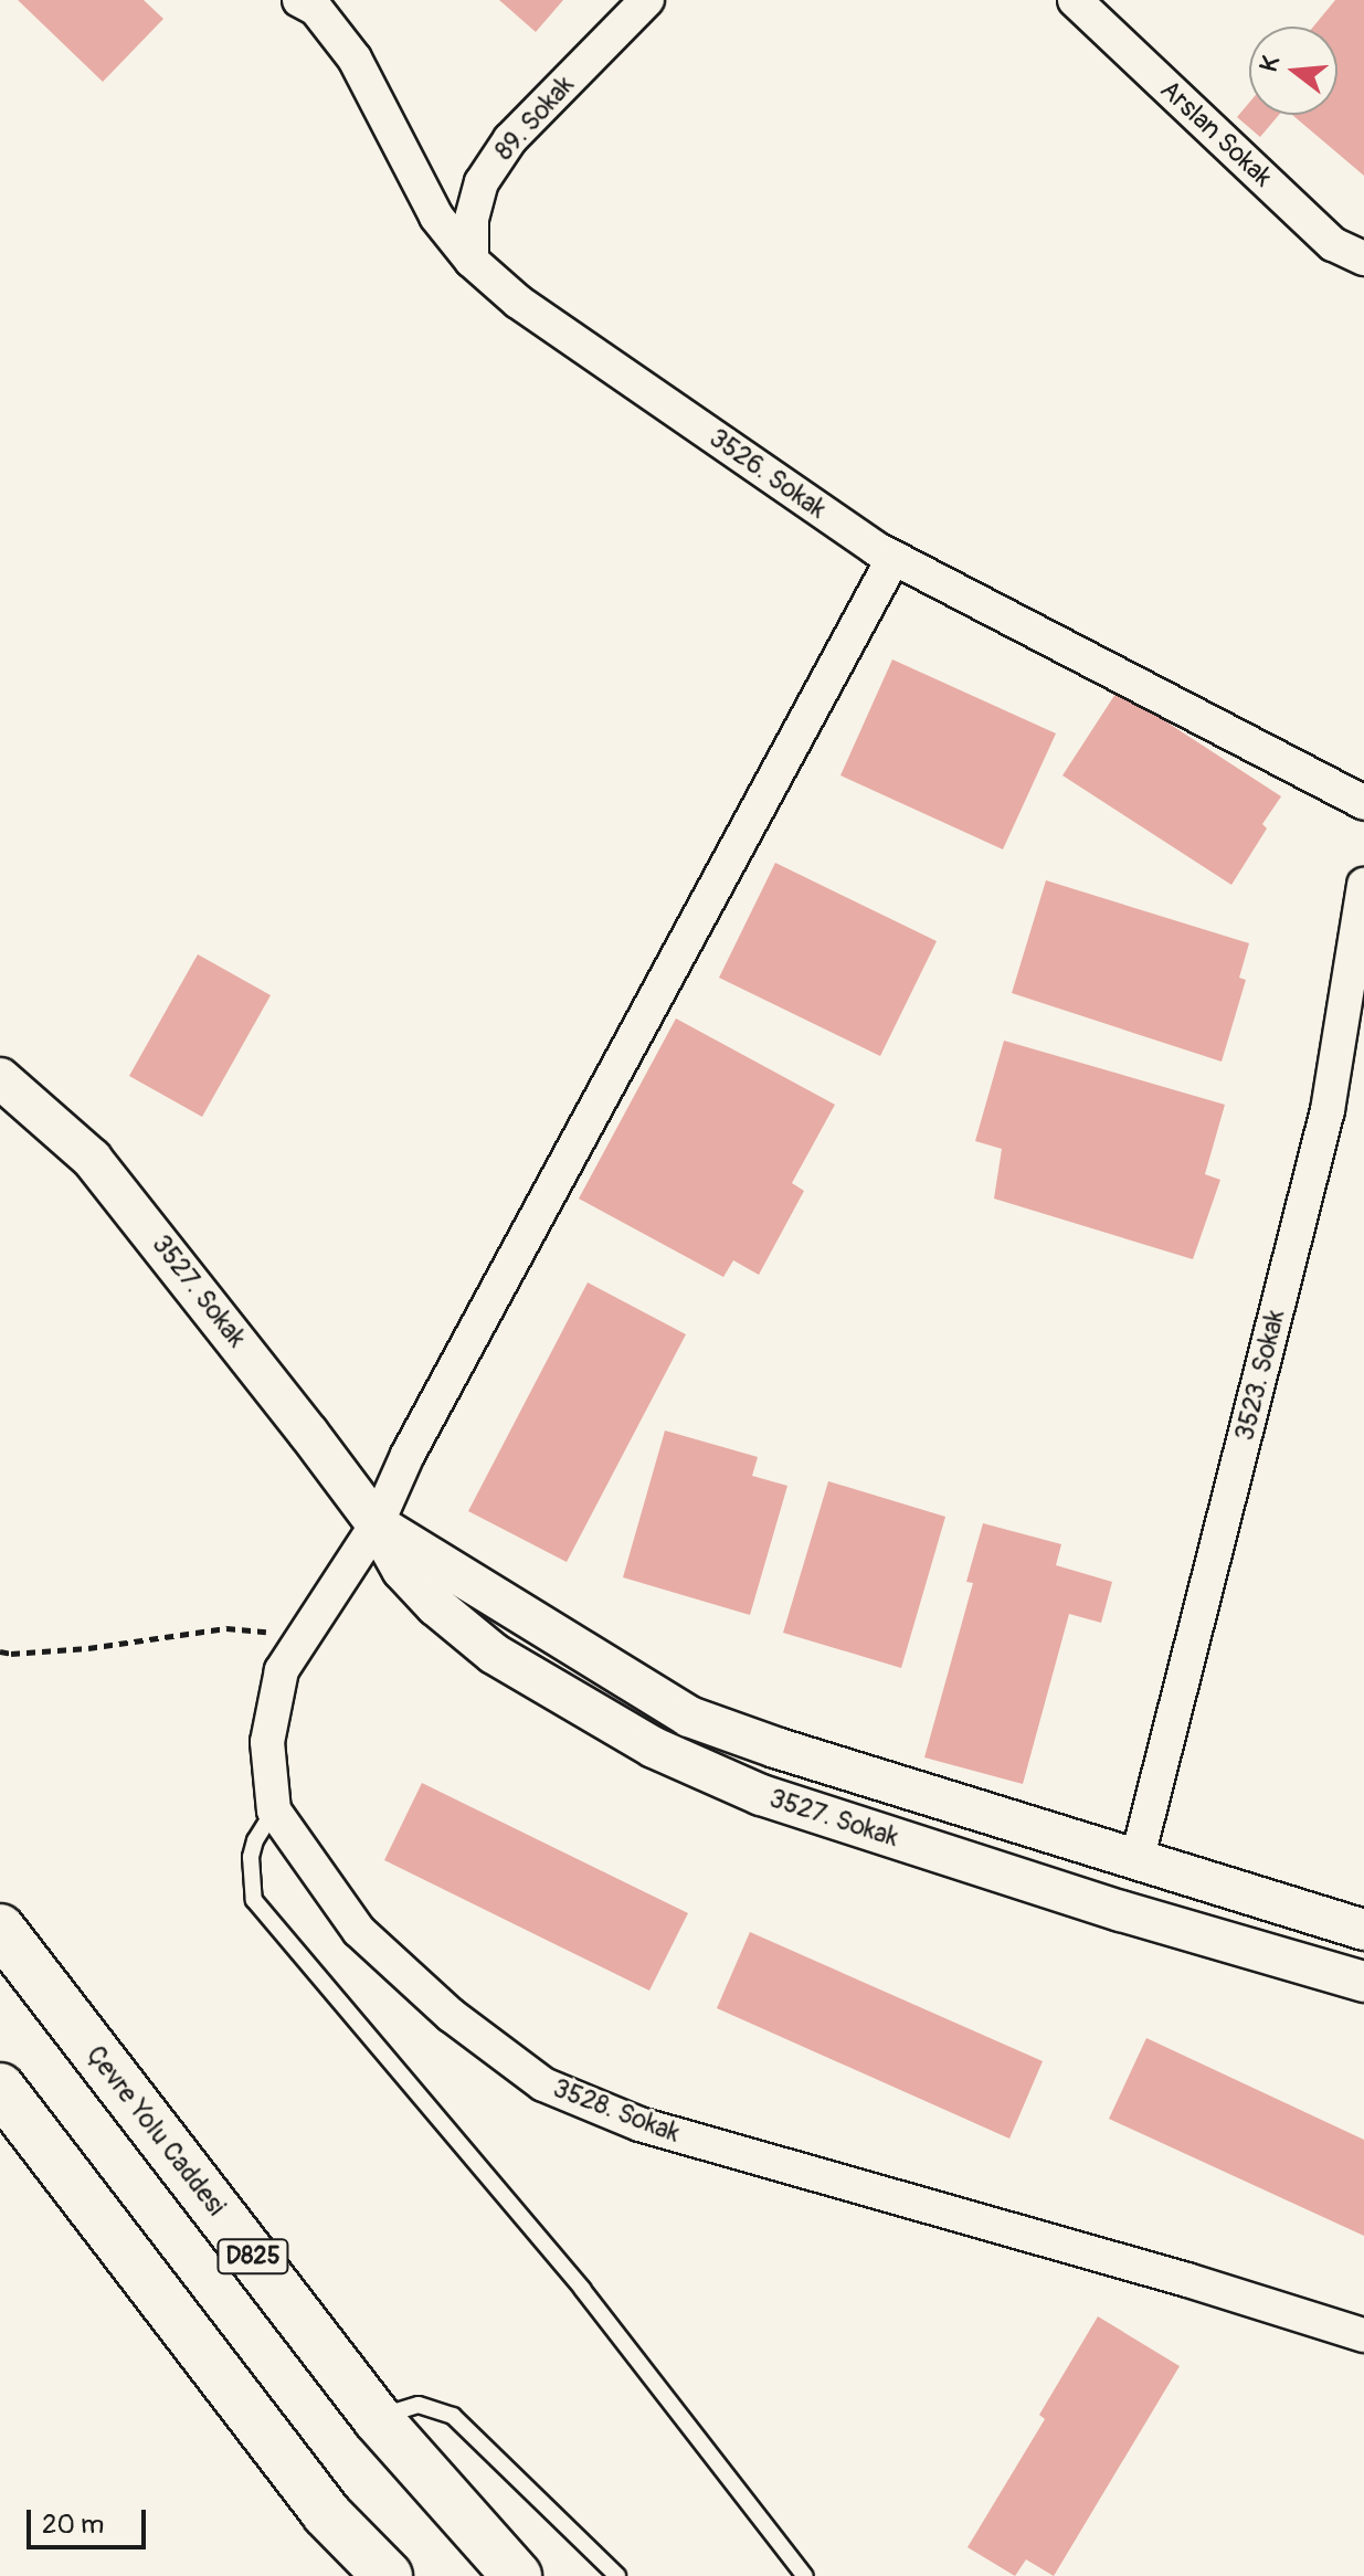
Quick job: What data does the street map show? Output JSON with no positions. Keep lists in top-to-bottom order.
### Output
{
  "streets": {
    "highway": ["Çevre Yolu Caddesi", "D825"],
    "street": [
      "89. Sokak",
      "Arslan Sokak",
      "3526. Sokak",
      "3527. Sokak",
      "3523. Sokak",
      "3528. Sokak"
    ]
  },
  "crossings": [
    ["89. Sokak", "3526. Sokak"],
    ["3526. Sokak", "3528. Sokak"],
    ["3527. Sokak", "3523. Sokak"],
    ["3527. Sokak", "3528. Sokak"]
  ],
  "scale_bar": "20 m",
  "north": "left"
}
